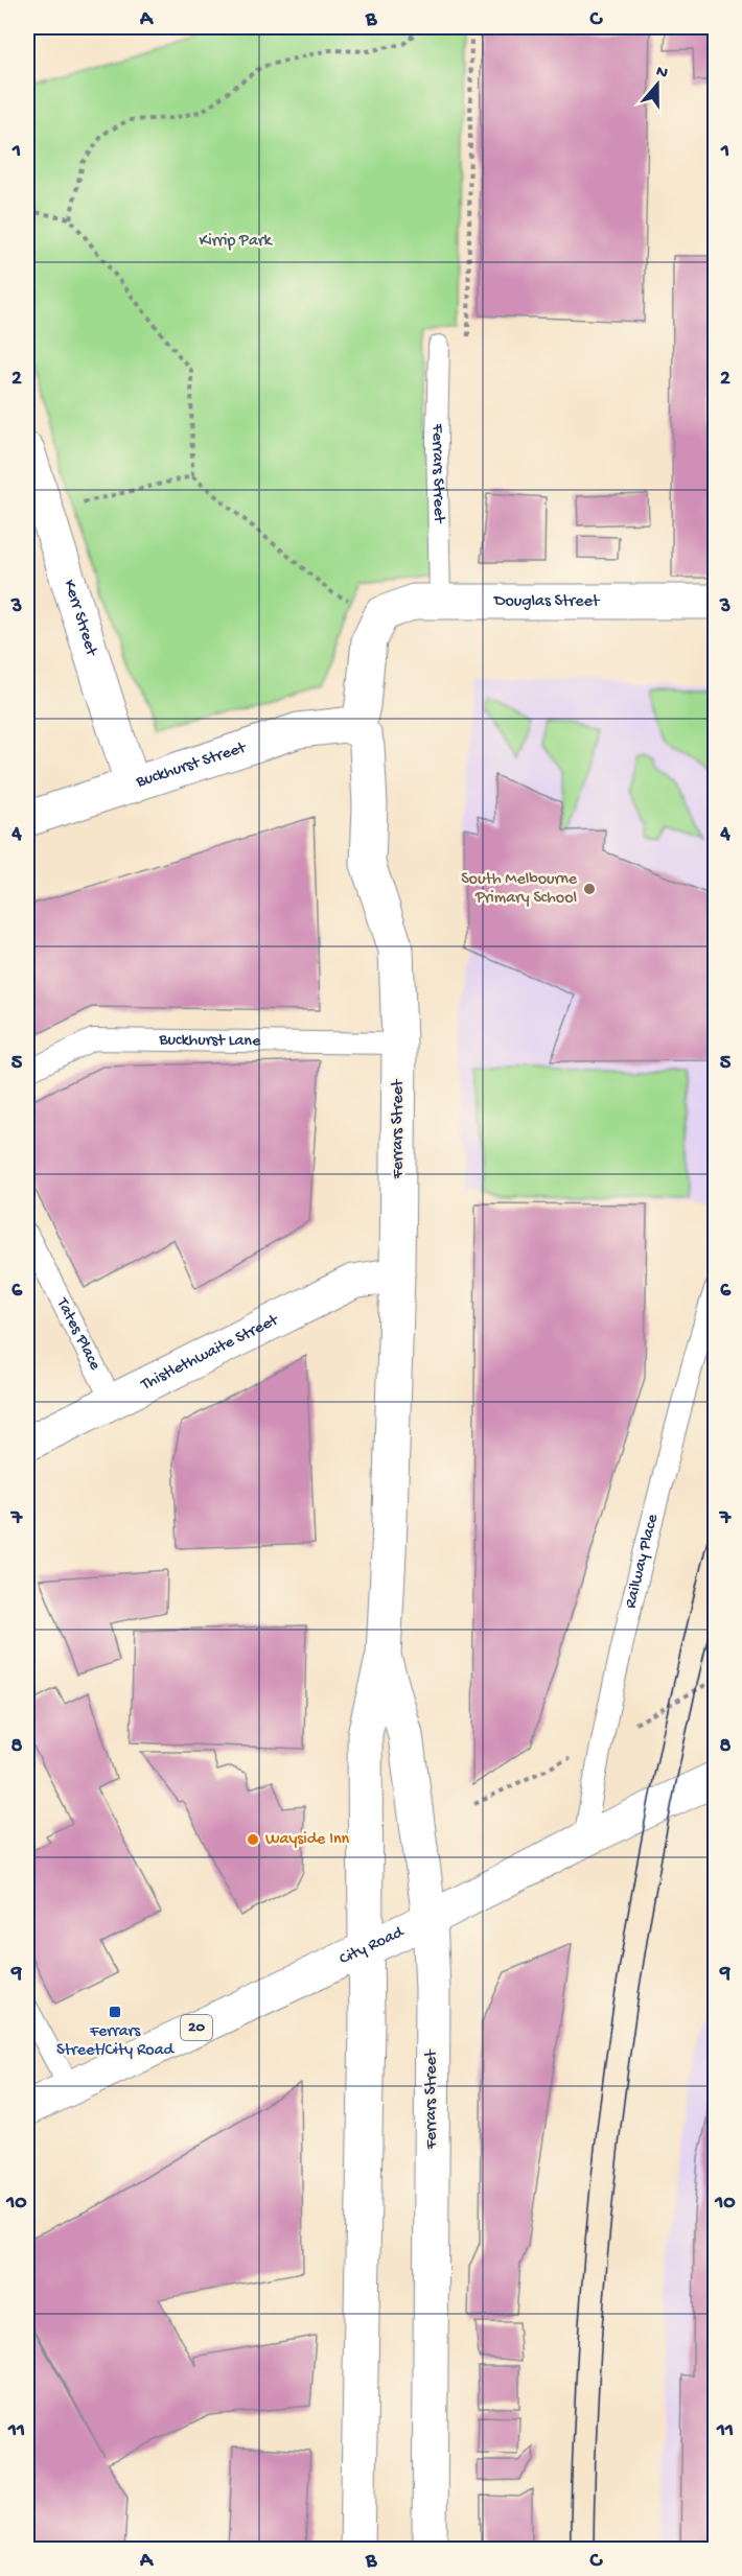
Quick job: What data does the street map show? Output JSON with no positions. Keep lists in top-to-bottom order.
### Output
{
  "streets": {
    "street": [
      "Ferrars Street",
      "Douglas Street",
      "Kerr Street",
      "Buckhurst Street",
      "Thistlethwaite Street",
      "City Road",
      "20"
    ],
    "lane": ["Buckhurst Lane", "Tates Place", "Railway Place"]
  },
  "crossings": [
    ["Ferrars Street", "Douglas Street"],
    ["Ferrars Street", "Buckhurst Street"],
    ["Ferrars Street", "Buckhurst Lane"],
    ["Ferrars Street", "Thistlethwaite Street"],
    ["Ferrars Street", "City Road"],
    ["Kerr Street", "Buckhurst Street"],
    ["Tates Place", "Thistlethwaite Street"],
    ["Railway Place", "City Road"]
  ],
  "parks": ["Kirrip Park"],
  "places": {
    "other": ["South Melbourne Primary School", "Wayside Inn"],
    "transit": ["Ferrars Street/City Road"]
  },
  "north": "top",
  "grid": {
    "columns": ["A", "B", "C"],
    "rows": [
      "1",
      "2",
      "3",
      "4",
      "5",
      "6",
      "7",
      "8",
      "9",
      "10",
      "11"
    ]
  }
}
